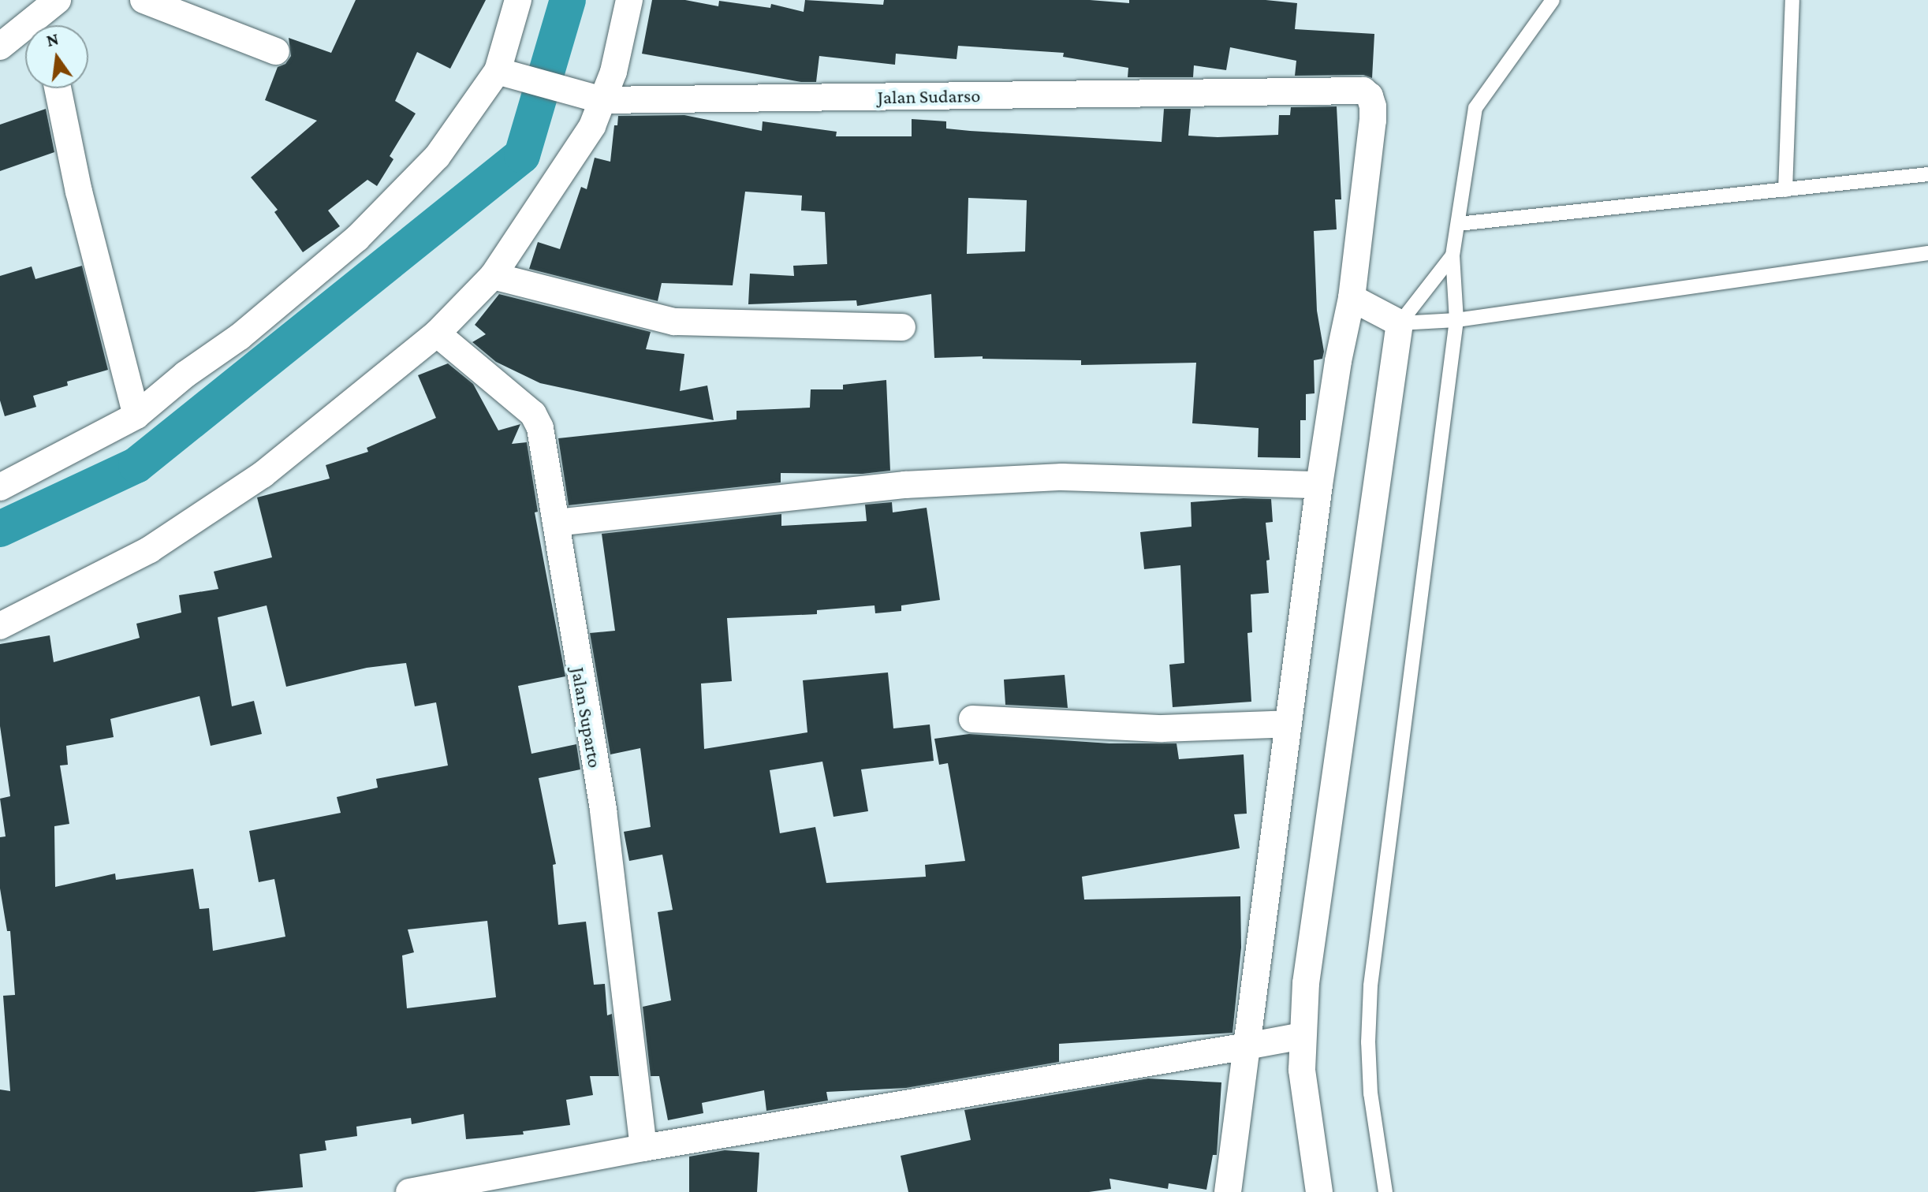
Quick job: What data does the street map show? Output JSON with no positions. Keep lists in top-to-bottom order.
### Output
{
  "streets": {
    "street": ["Jalan Sudarso", "Jalan Suparto"]
  },
  "north": "top"
}
